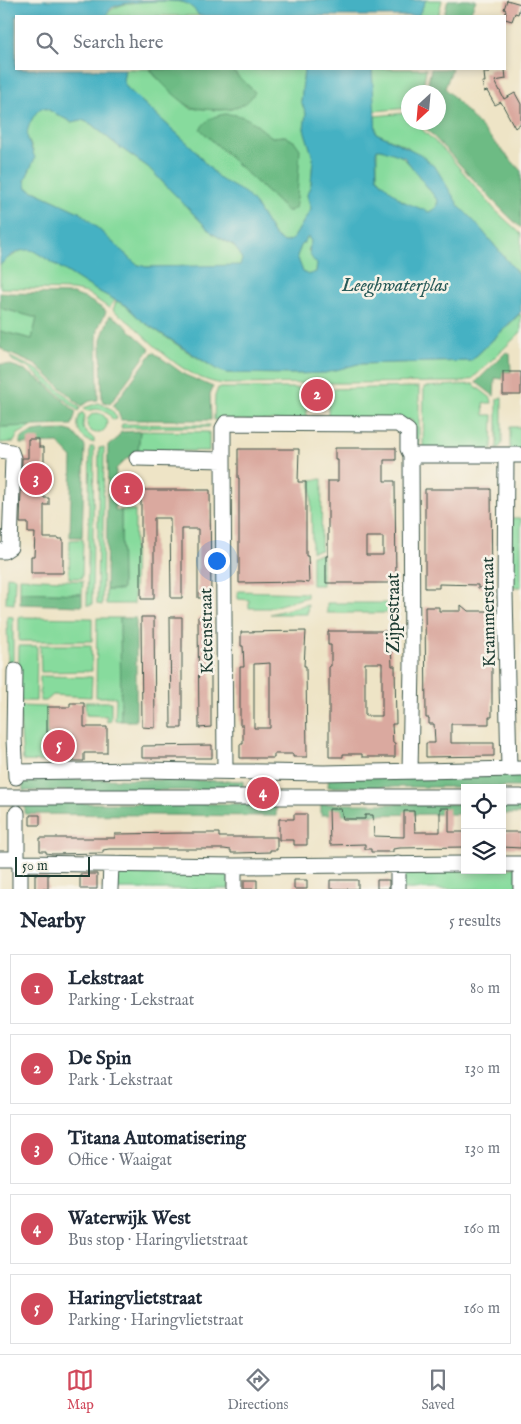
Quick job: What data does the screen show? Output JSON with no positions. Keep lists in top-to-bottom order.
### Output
{
  "streets": {
    "street": ["Krammerstraat", "Zijpestraat", "Ketenstraat"]
  },
  "crossings": [
    ["Zijpestraat", "Ketenstraat"]
  ],
  "water": ["Leeghwaterplas"],
  "scale_bar": "50 m",
  "north": "bottom left",
  "page": {
    "search": "Search here",
    "pins": [
      "2",
      "3",
      "1",
      "5",
      "4"
    ],
    "scale": "50 m",
    "heading": ["Nearby", "5 results"],
    "list": [
      {
        "mark": "1",
        "name": "Lekstraat",
        "note": "Parking · Lekstraat",
        "value": "80 m"
      },
      {
        "mark": "2",
        "name": "De Spin",
        "note": "Park · Lekstraat",
        "value": "130 m"
      },
      {
        "mark": "3",
        "name": "Titana Automatisering",
        "note": "Office · Waaigat",
        "value": "130 m"
      },
      {
        "mark": "4",
        "name": "Waterwijk West",
        "note": "Bus stop · Haringvlietstraat",
        "value": "160 m"
      },
      {
        "mark": "5",
        "name": "Haringvlietstraat",
        "note": "Parking · Haringvlietstraat",
        "value": "160 m"
      }
    ],
    "nav": ["Map", "Directions", "Saved"]
  }
}
